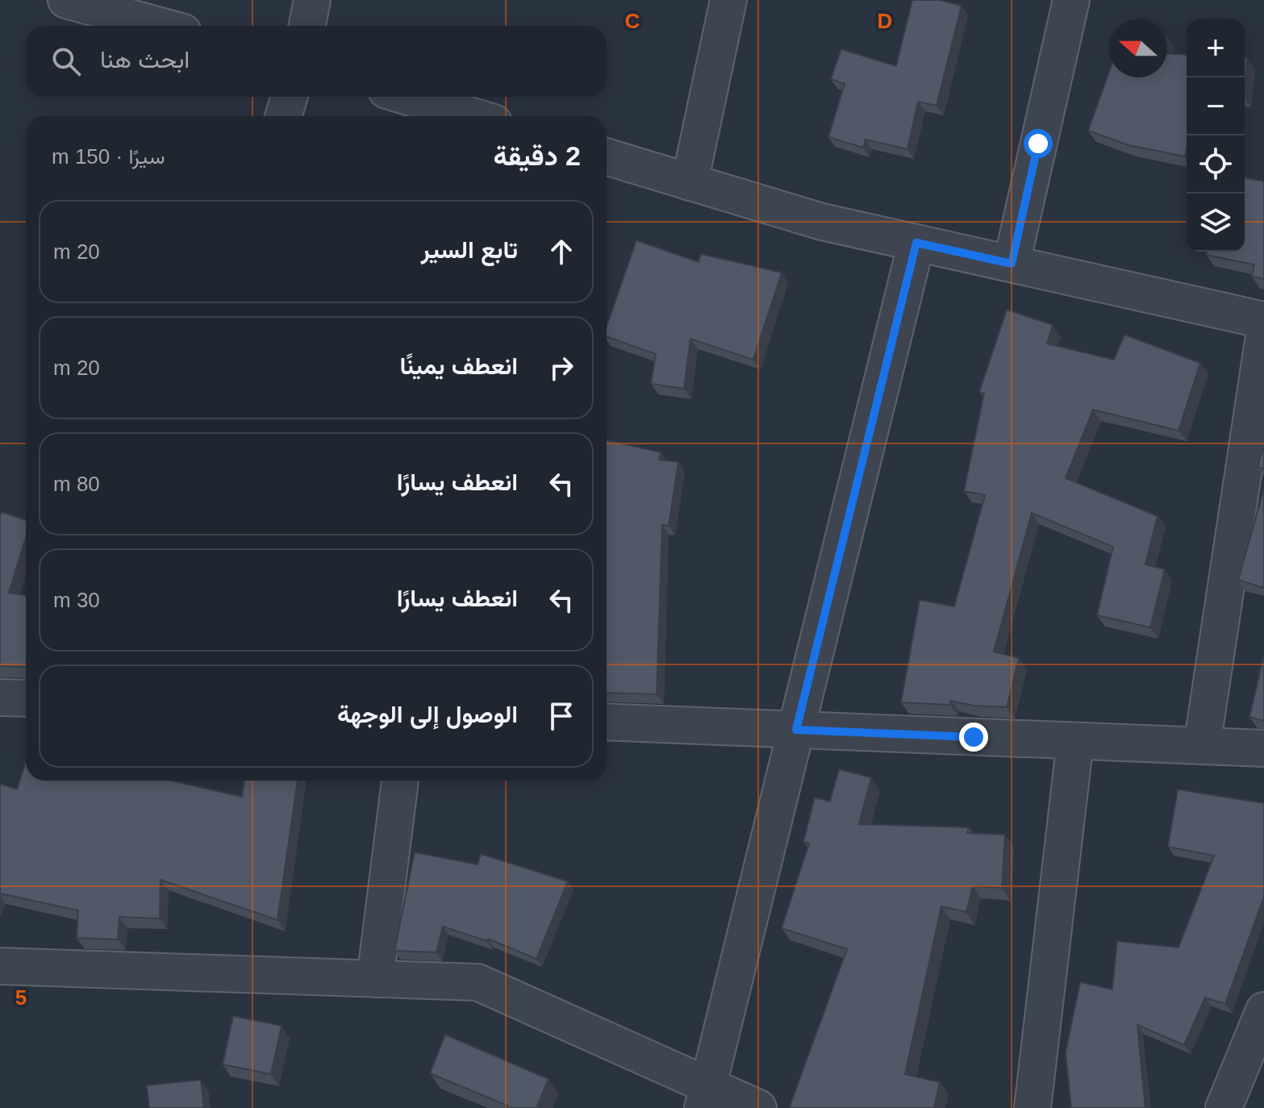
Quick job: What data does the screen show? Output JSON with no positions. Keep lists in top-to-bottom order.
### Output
{
  "north": "left",
  "page": {
    "map_buttons": ["+", "−"],
    "search": "ابحث هنا",
    "heading": ["2 دقيقة", "سيرًا · 150 m"],
    "list": [
      ["تابع السير", "20 m"],
      ["انعطف يمينًا", "20 m"],
      ["انعطف يسارًا", "80 m"],
      ["انعطف يسارًا", "30 m"],
      "الوصول إلى الوجهة"
    ]
  },
  "grid": {
    "columns": ["C", "D"],
    "rows": ["5"]
  }
}
